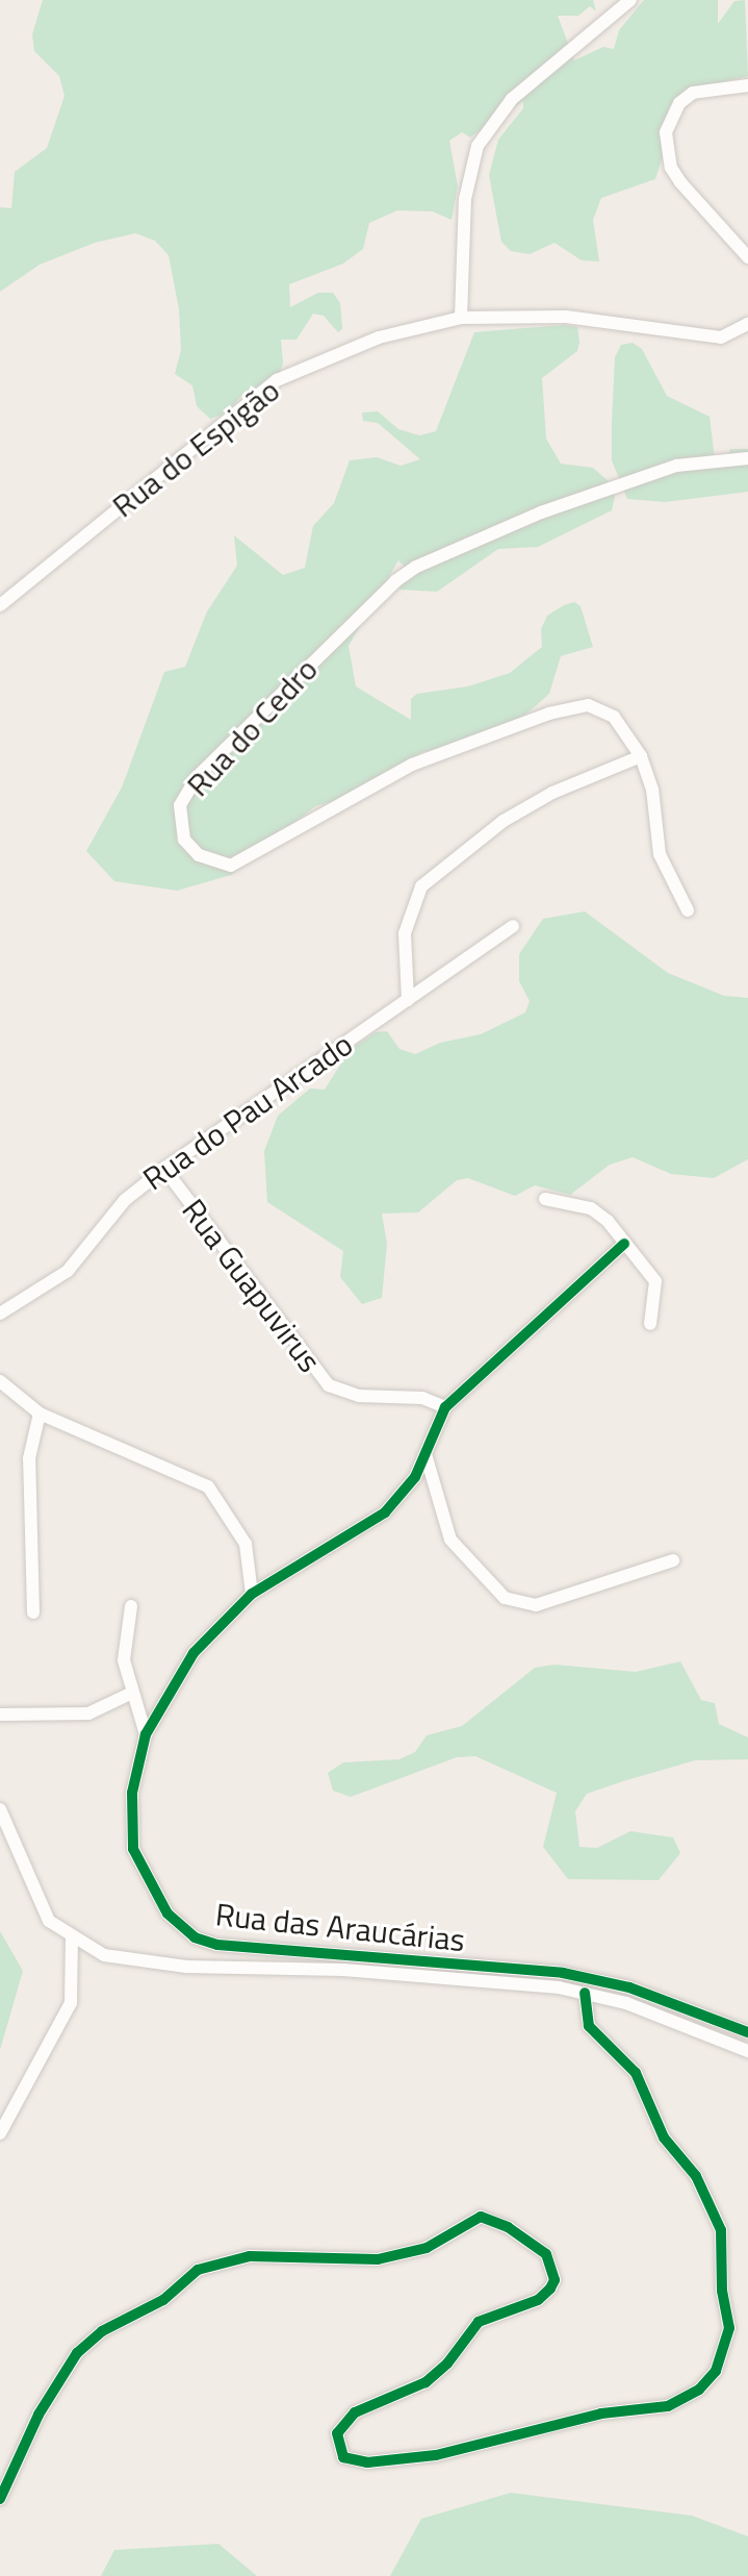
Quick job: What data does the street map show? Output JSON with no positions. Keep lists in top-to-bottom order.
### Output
{
  "streets": {
    "street": [
      "Rua do Espigão",
      "Rua do Cedro",
      "Rua do Pau Arcado",
      "Rua Guapuvirus",
      "Rua das Araucárias"
    ]
  },
  "crossings": [
    ["Rua do Pau Arcado", "Rua Guapuvirus"],
    ["Rua Guapuvirus", "Rua das Araucárias"]
  ]
}
